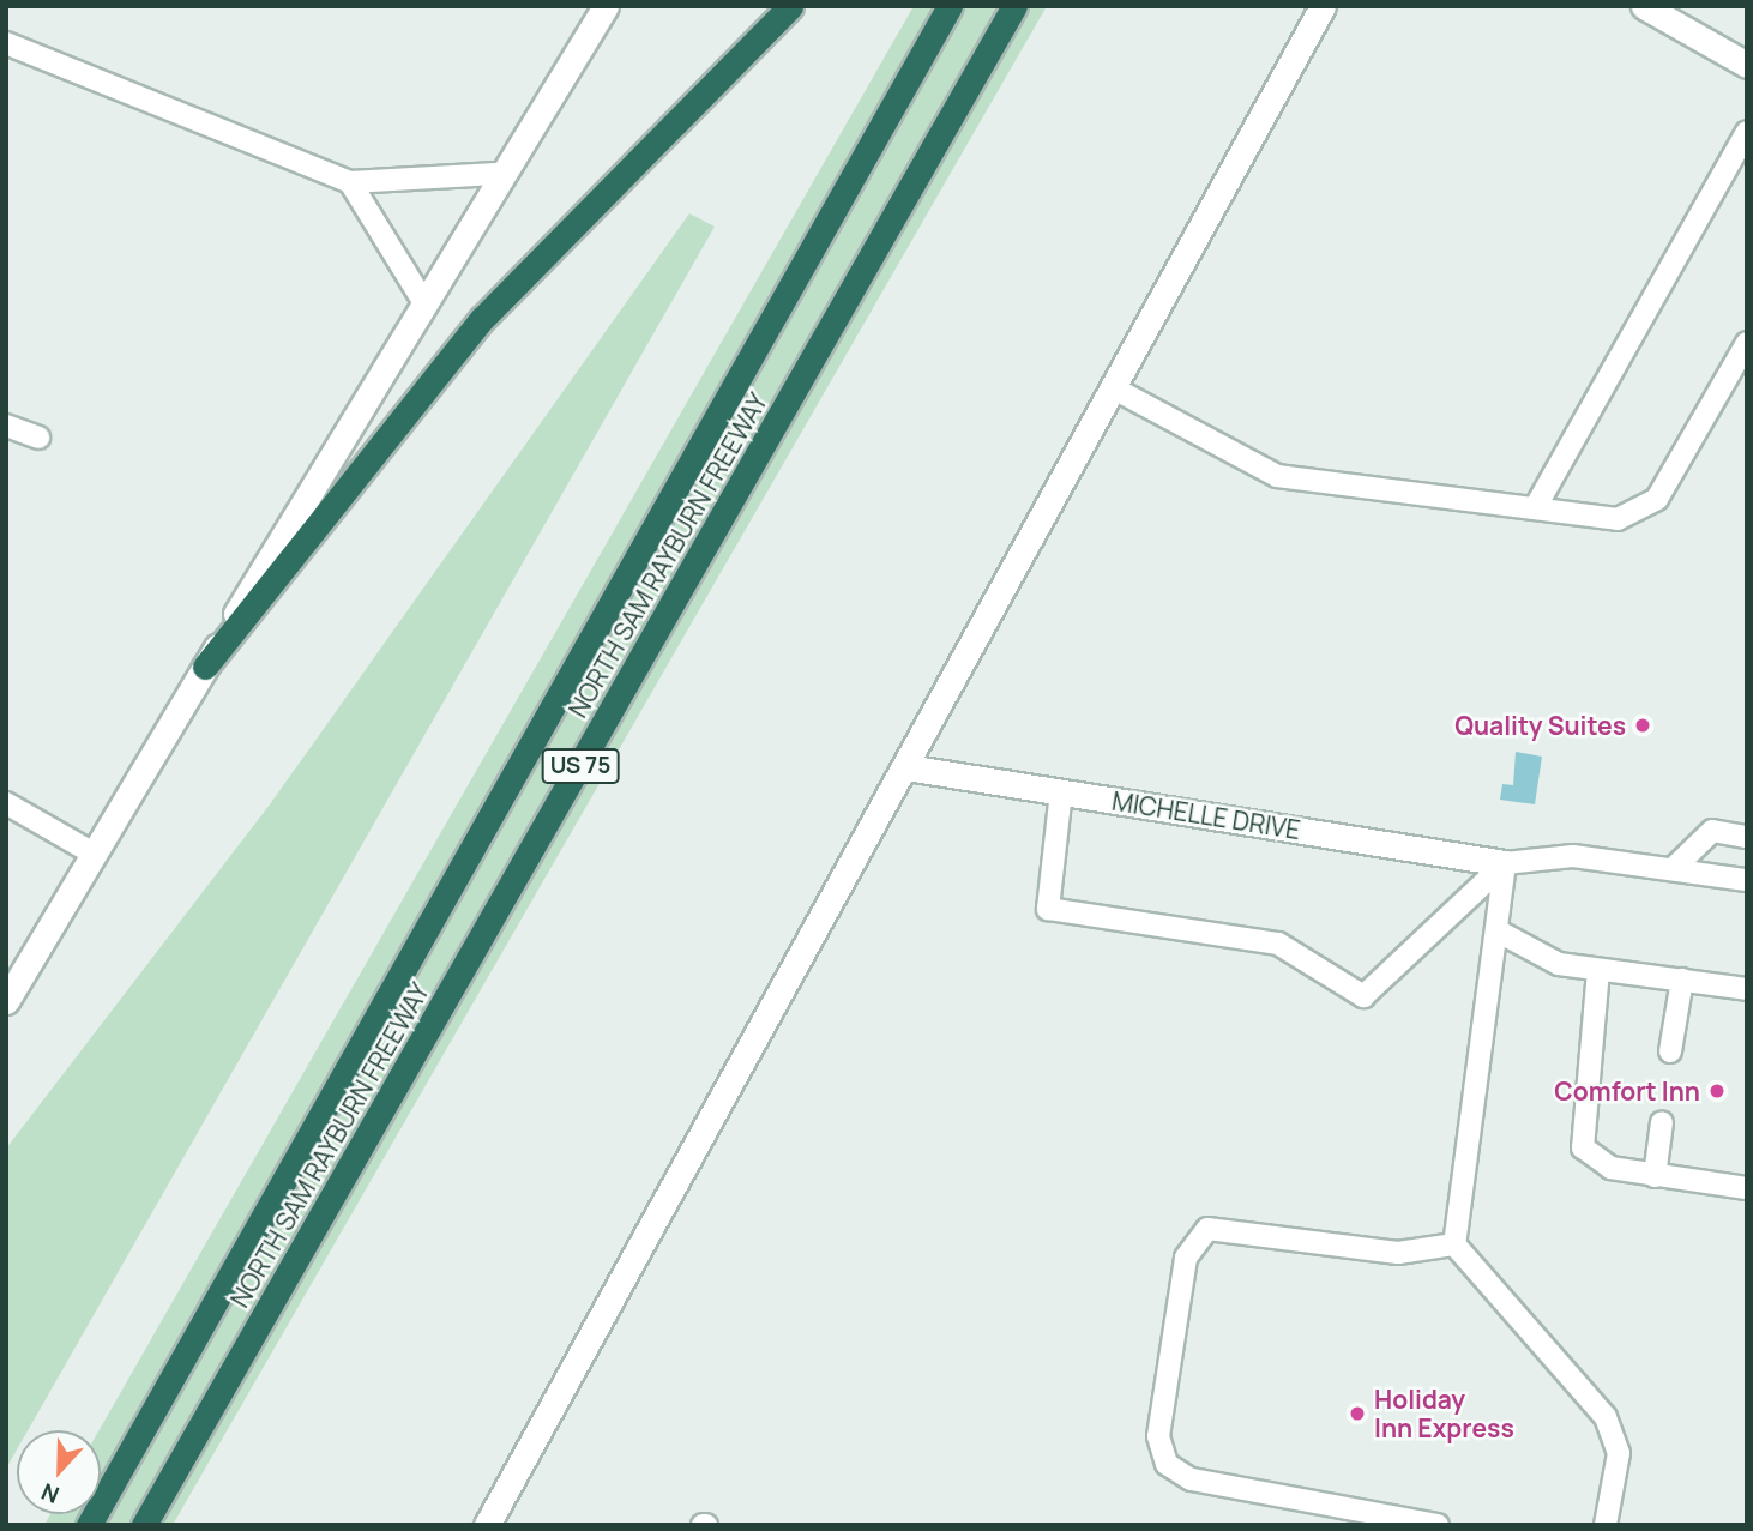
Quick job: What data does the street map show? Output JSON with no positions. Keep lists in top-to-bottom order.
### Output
{
  "streets": {
    "highway": ["NORTH SAM RAYBURN FREEWAY", "US 75"],
    "main road": ["MICHELLE DRIVE"]
  },
  "places": ["Quality Suites", "Comfort Inn", "Holiday Inn Express"],
  "north": "bottom"
}
